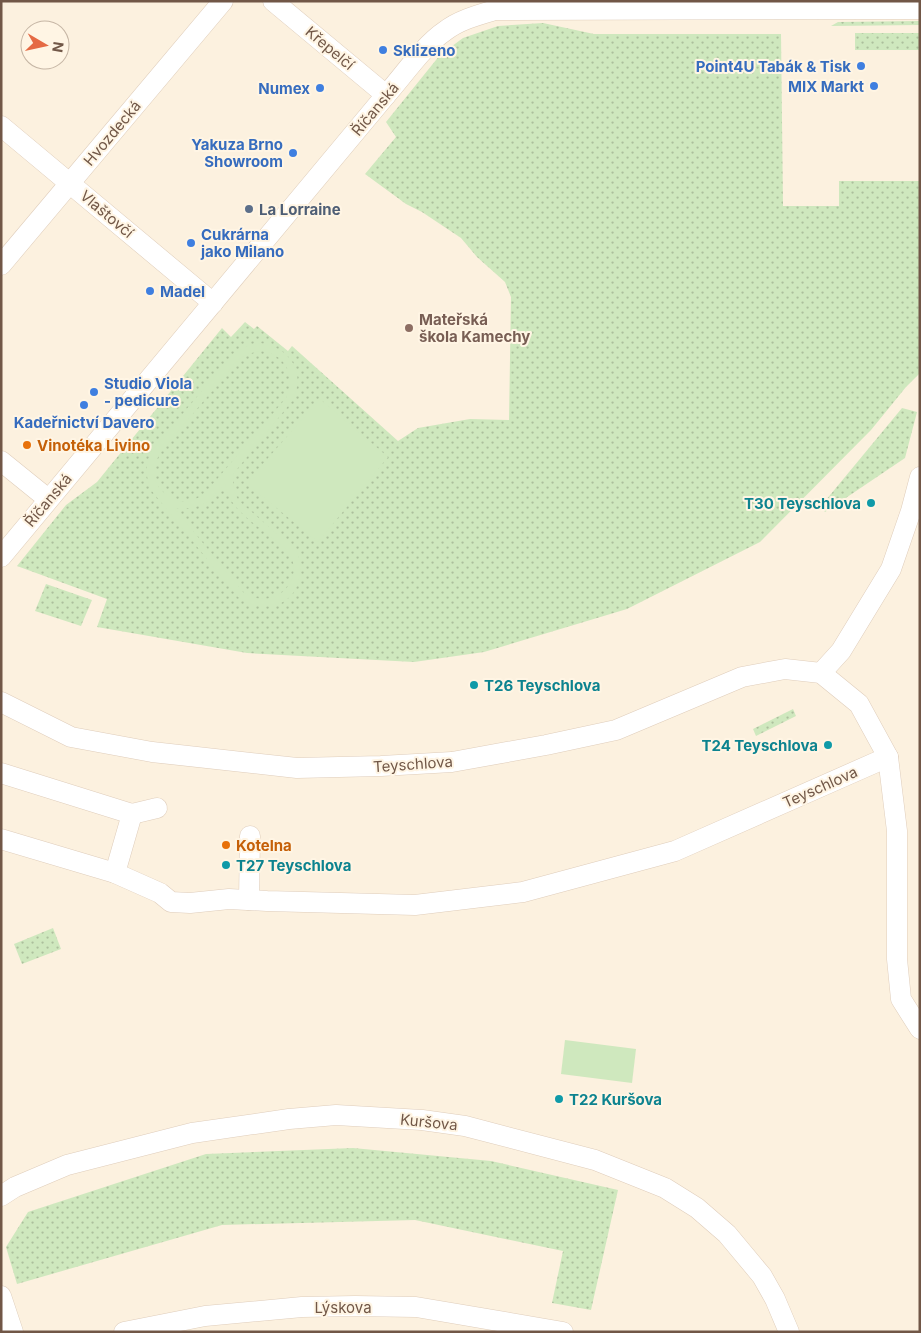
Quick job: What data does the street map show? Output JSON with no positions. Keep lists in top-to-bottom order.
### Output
{
  "streets": {
    "street": [
      "Křepelčí",
      "Říčanská",
      "Hvozdecká",
      "Vlaštovčí",
      "Teyschlova",
      "Kuršova",
      "Lýskova"
    ]
  },
  "crossings": [
    ["Křepelčí", "Říčanská"],
    ["Říčanská", "Vlaštovčí"],
    ["Hvozdecká", "Vlaštovčí"]
  ],
  "places": [
    "Sklizeno",
    "Point4U Tabák & Tisk",
    "MIX Markt",
    "Numex",
    "Yakuza Brno Showroom",
    "La Lorraine",
    "Cukrárna jako Milano",
    "Madel",
    "Mateřská škola Kamechy",
    "Studio Viola - pedicure",
    "Kadeřnictví Davero",
    "Vinotéka Livino",
    "T30 Teyschlova",
    "T26 Teyschlova",
    "T24 Teyschlova",
    "Kotelna",
    "T27 Teyschlova",
    "T22 Kuršova"
  ],
  "north": "right"
}
